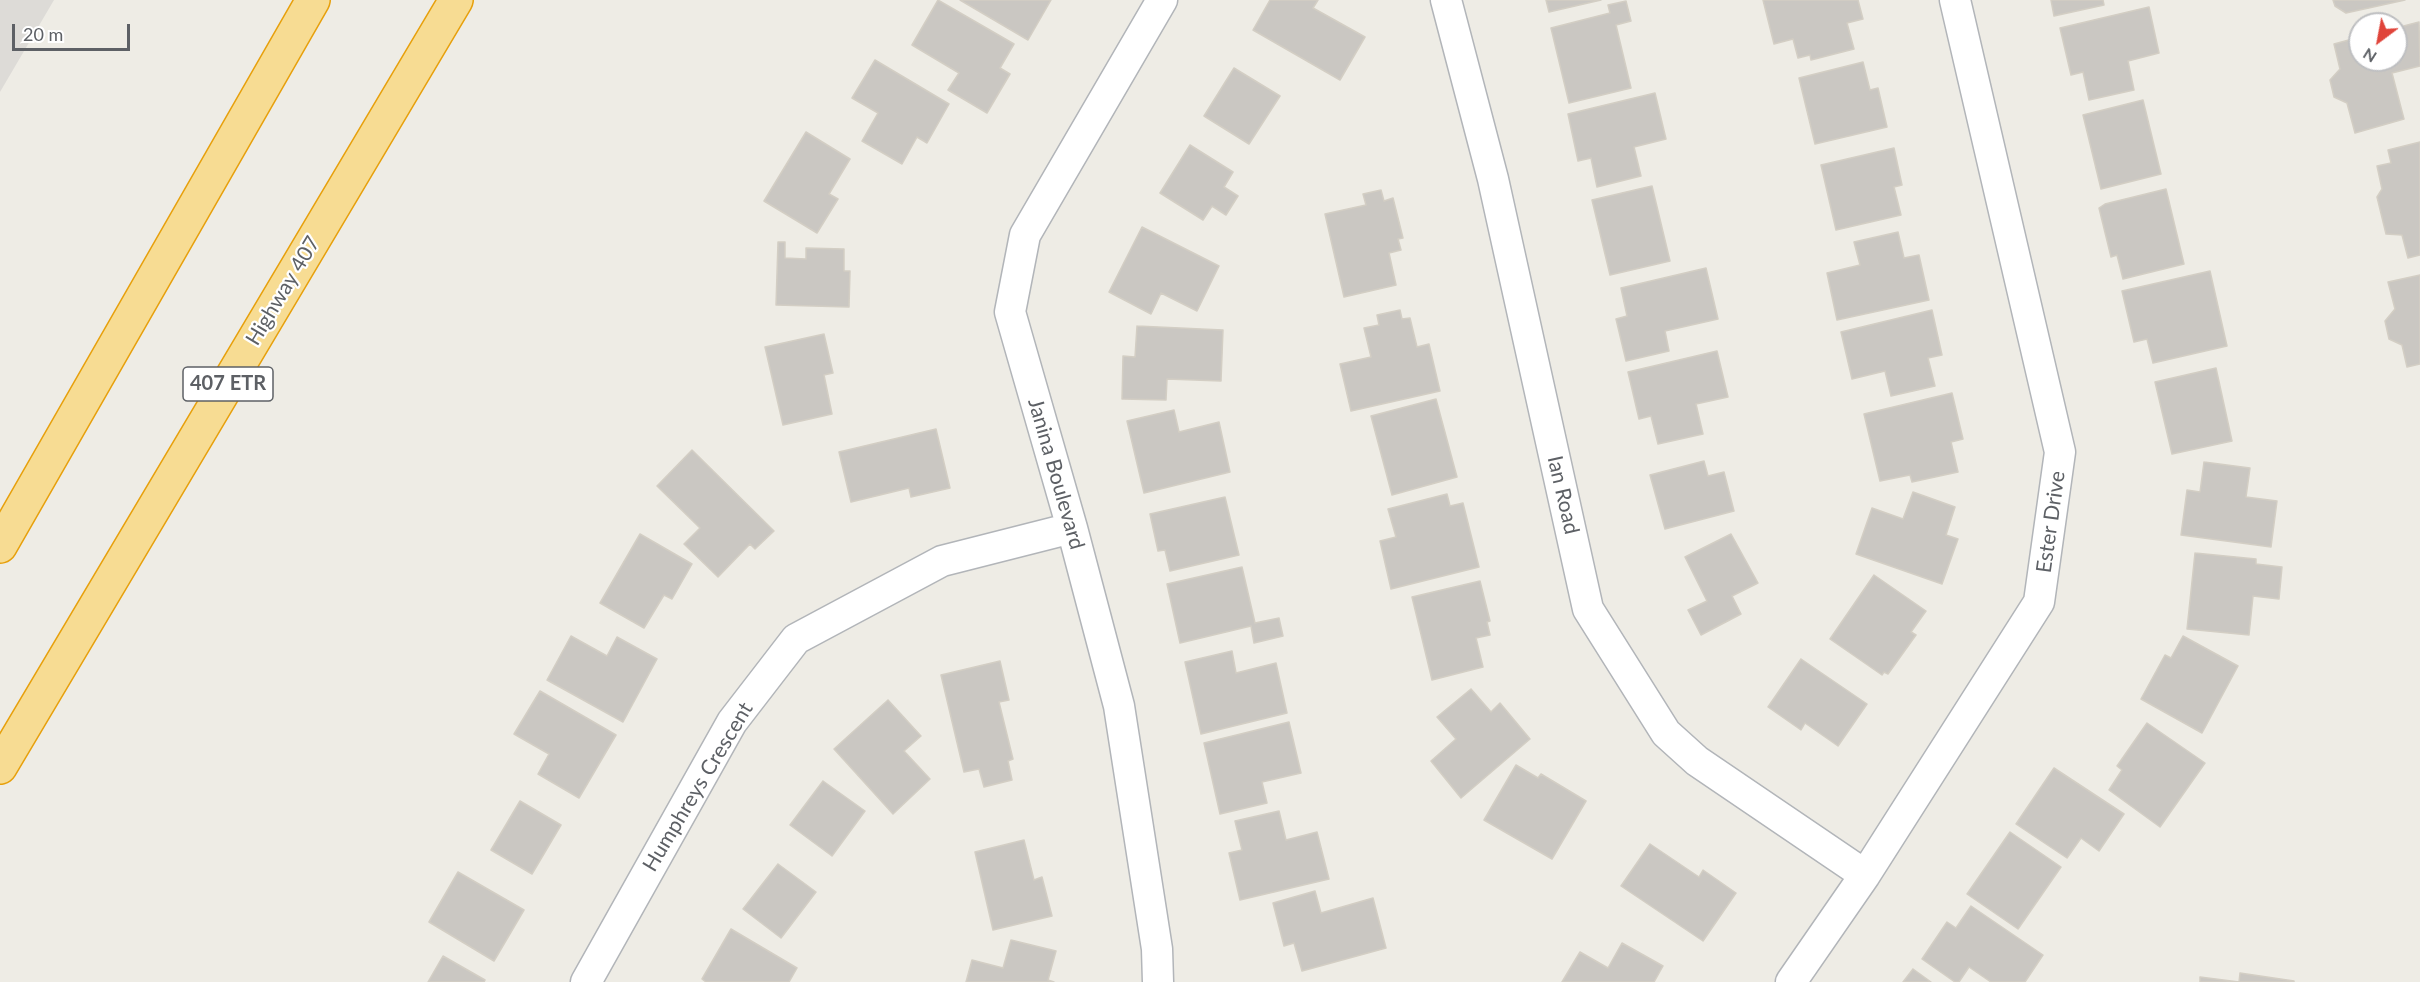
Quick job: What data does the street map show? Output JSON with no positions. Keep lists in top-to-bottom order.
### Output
{
  "streets": {
    "highway": ["Highway 407", "407 ETR"],
    "street": [
      "Janina Boulevard",
      "Ian Road",
      "Ester Drive",
      "Humphreys Crescent"
    ]
  },
  "crossings": [
    ["Janina Boulevard", "Humphreys Crescent"],
    ["Ian Road", "Ester Drive"]
  ],
  "scale_bar": "20 m",
  "north": "bottom left"
}
